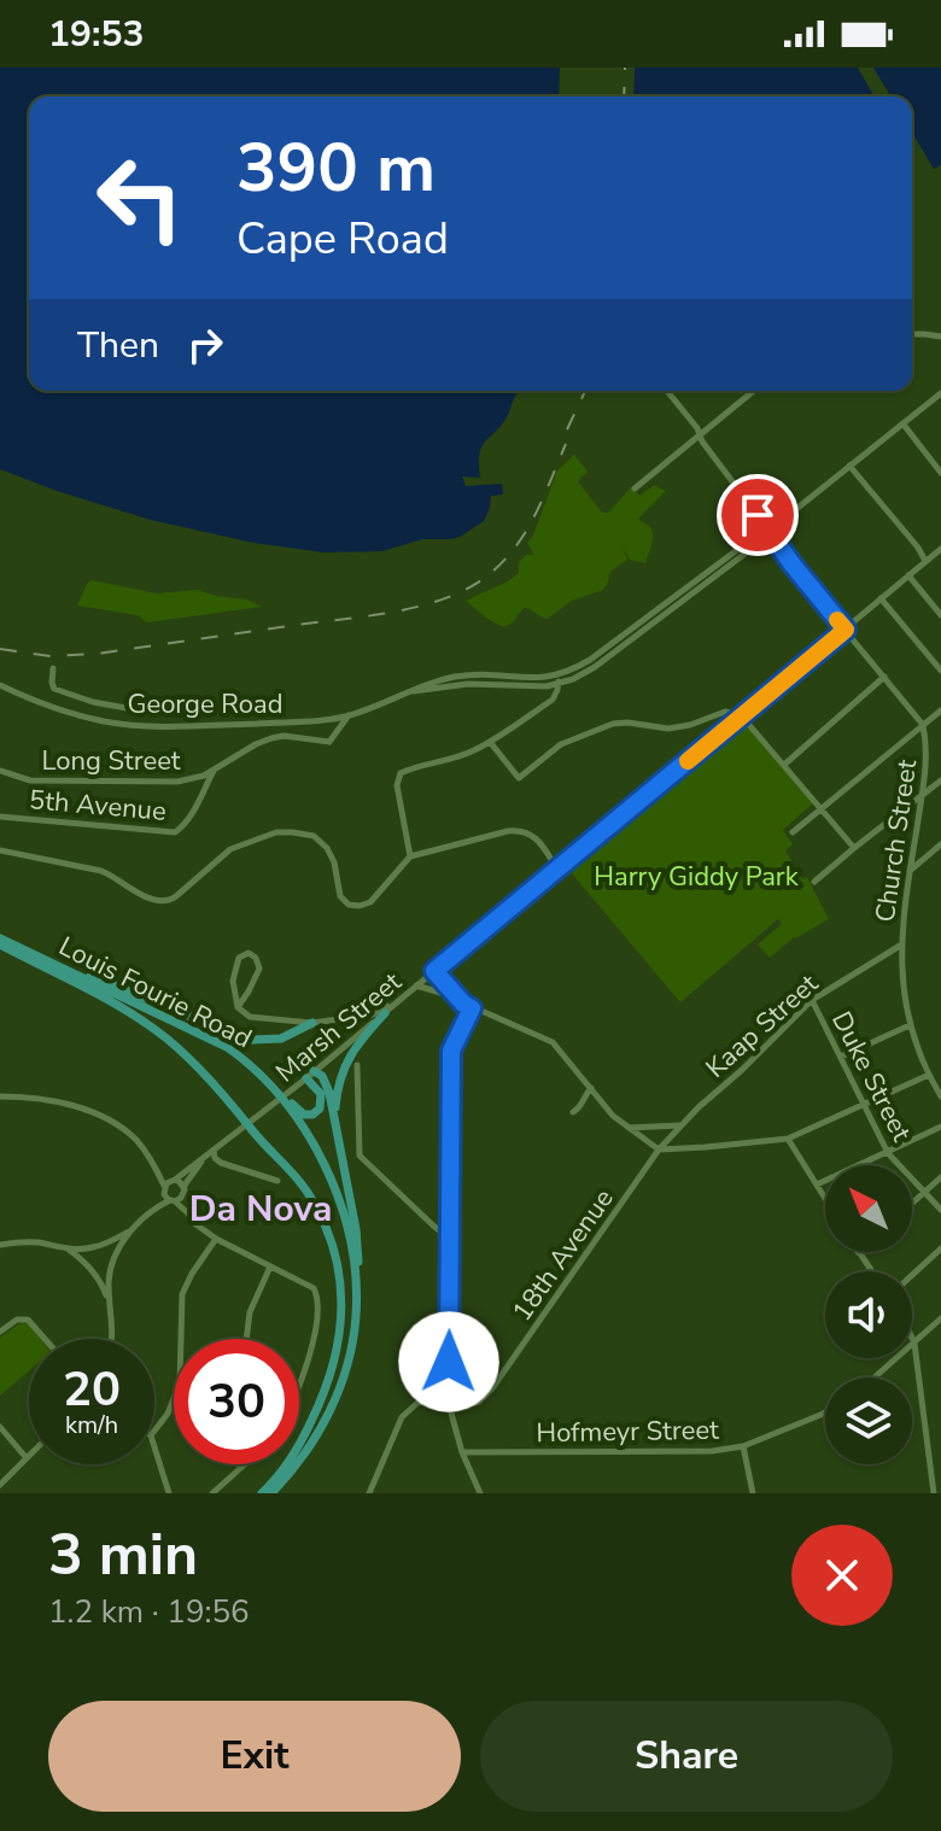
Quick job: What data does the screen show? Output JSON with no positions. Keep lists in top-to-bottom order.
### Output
{
  "streets": {
    "main road": ["Louis Fourie Road"],
    "street": [
      "George Road",
      "Long Street",
      "5th Avenue",
      "Church Street",
      "Kaap Street",
      "Marsh Street",
      "Duke Street",
      "18th Avenue",
      "Hofmeyr Street"
    ]
  },
  "crossings": [
    ["George Road", "Church Street"],
    ["Long Street", "5th Avenue"],
    ["Church Street", "Kaap Street"],
    ["Church Street", "Marsh Street"],
    ["Kaap Street", "Duke Street"],
    ["Kaap Street", "18th Avenue"]
  ],
  "districts": ["Da Nova"],
  "parks": ["Harry Giddy Park"],
  "north": "top left",
  "page": {
    "status": "19:53",
    "turn": ["390 m", "Cape Road"],
    "then": "Then",
    "speed": "20 km/h",
    "limit": "30",
    "heading": ["3 min", "1.2 km · 19:56"],
    "buttons": ["Exit", "Share"]
  }
}
